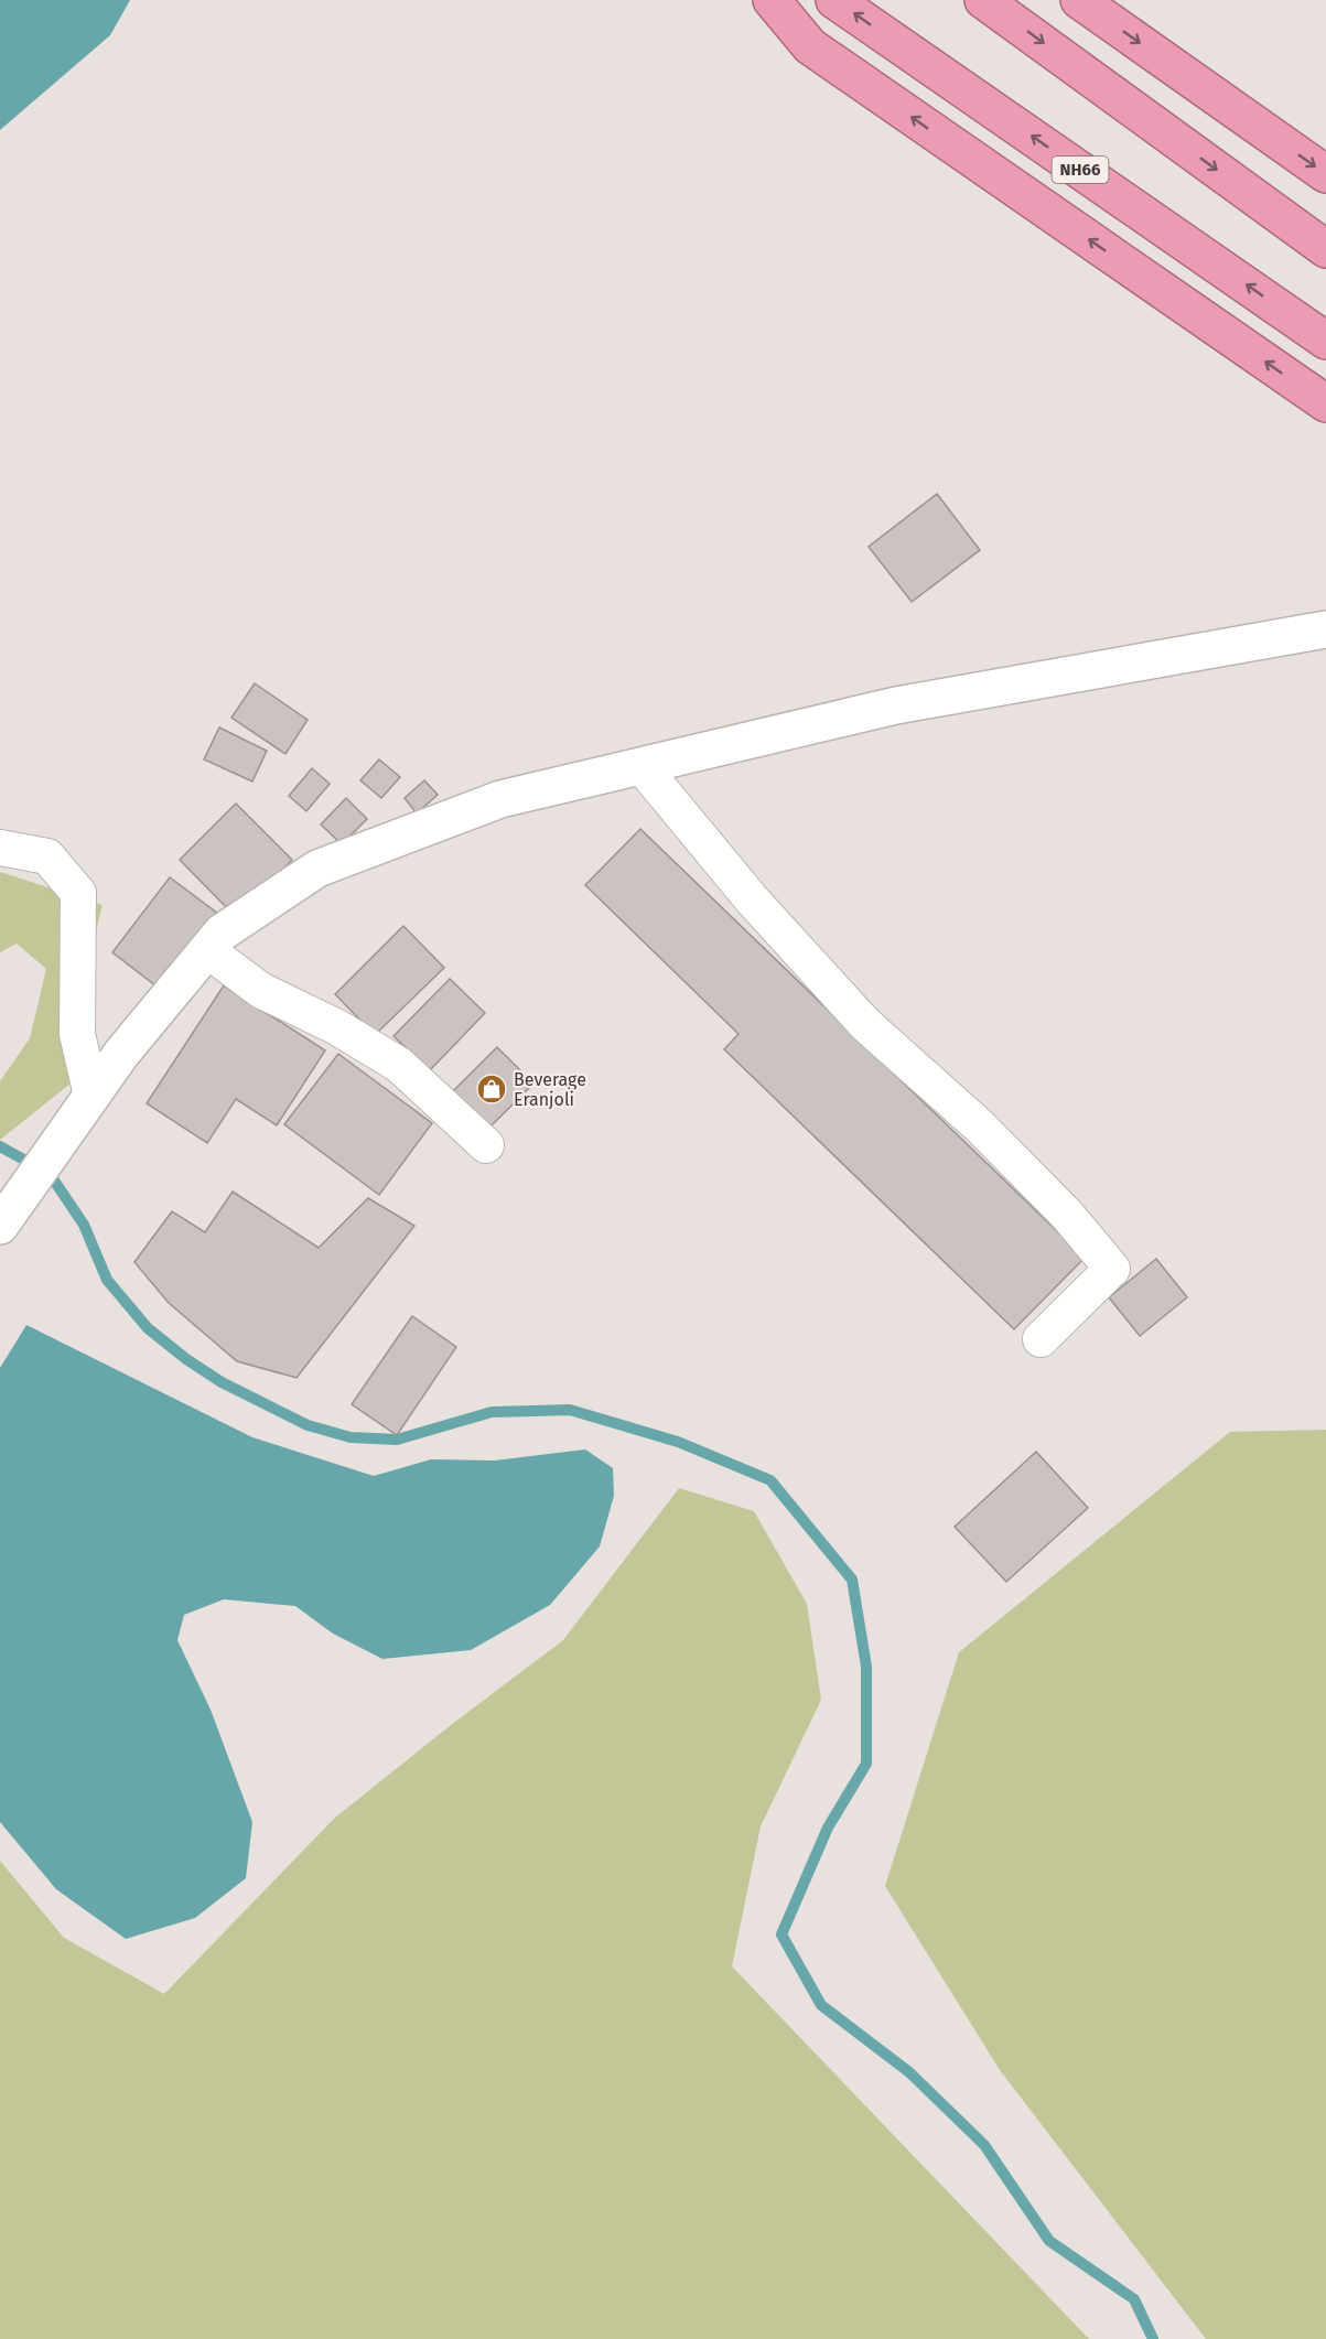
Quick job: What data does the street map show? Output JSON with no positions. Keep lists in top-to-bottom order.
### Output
{
  "streets": {
    "highway": ["NH66"]
  },
  "places": {
    "shop": ["Beverage Eranjoli"]
  }
}
